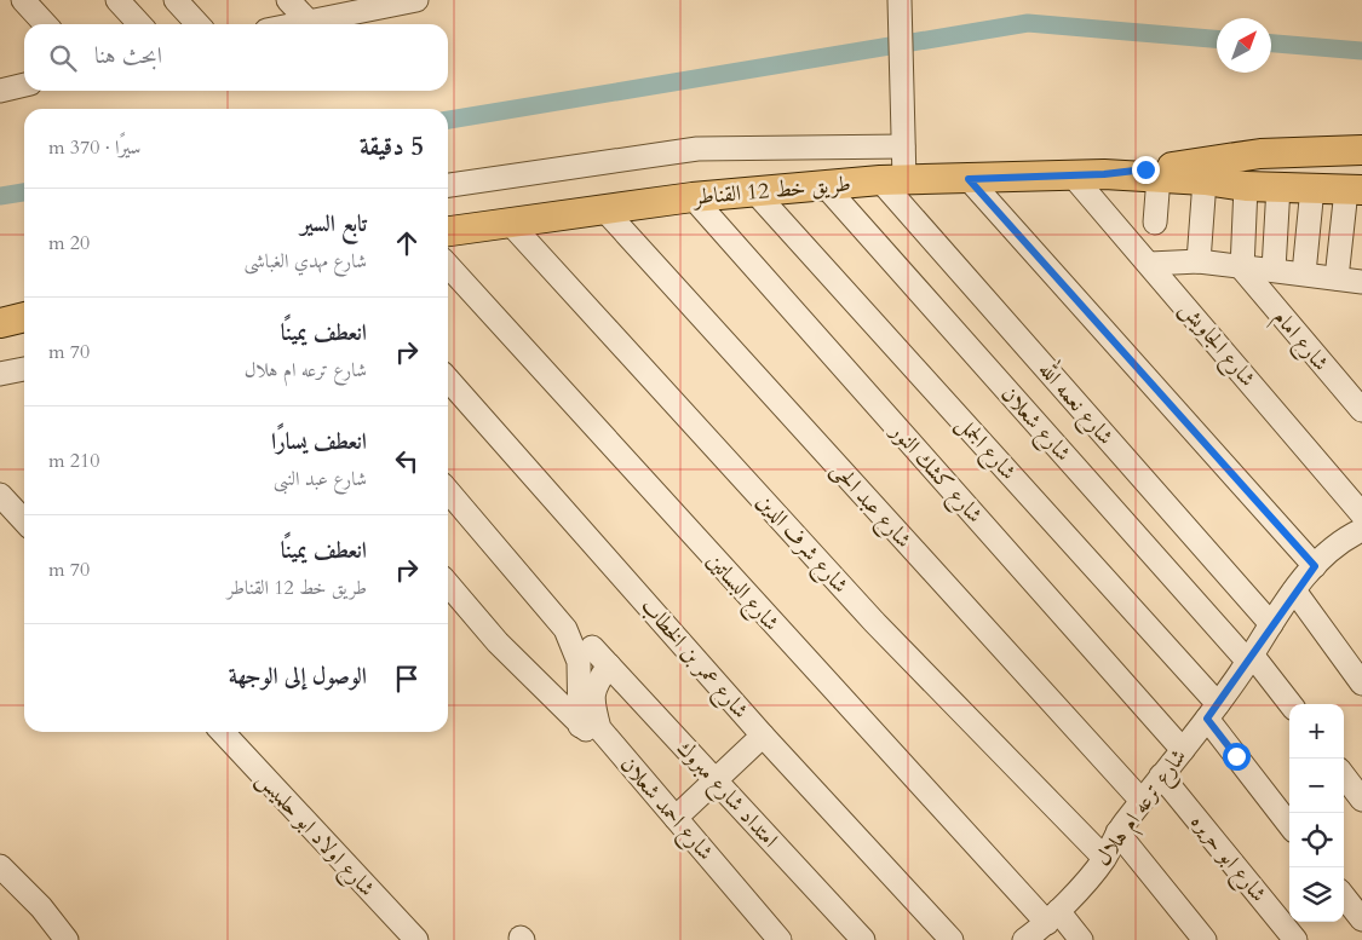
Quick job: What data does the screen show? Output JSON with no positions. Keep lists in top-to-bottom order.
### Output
{
  "streets": {
    "main road": ["طريق خط 12 القناطر"],
    "street": [
      "شارع امام",
      "شارع الجاويش",
      "شارع نعمه الله",
      "شارع شعلان",
      "شارع الجمل",
      "شارع كشك النور",
      "شارع عبد الحى",
      "شارع شرف الدين",
      "شارع البساتين",
      "شارع عمر بن الخطاب",
      "امتداد شارع مبروك",
      "شارع ترعه ام هلال",
      "شارع احمد شعلان",
      "شارع اولاد ابو حلميس",
      "شارع ابو حريره"
    ]
  },
  "crossings": [
    ["طريق خط 12 القناطر", "شارع الجاويش"],
    ["طريق خط 12 القناطر", "شارع نعمه الله"],
    ["طريق خط 12 القناطر", "شارع شعلان"],
    ["طريق خط 12 القناطر", "شارع الجمل"],
    ["طريق خط 12 القناطر", "شارع كشك النور"],
    ["طريق خط 12 القناطر", "شارع عبد الحى"],
    ["طريق خط 12 القناطر", "شارع شرف الدين"],
    ["شارع نعمه الله", "شارع ترعه ام هلال"],
    ["شارع شعلان", "شارع ترعه ام هلال"],
    ["شارع الجمل", "شارع ترعه ام هلال"],
    ["شارع كشك النور", "شارع ترعه ام هلال"],
    ["شارع عبد الحى", "شارع ترعه ام هلال"],
    ["شارع شرف الدين", "شارع ترعه ام هلال"],
    ["شارع البساتين", "شارع ترعه ام هلال"],
    ["امتداد شارع مبروك", "شارع احمد شعلان"],
    ["شارع ترعه ام هلال", "شارع ابو حريره"]
  ],
  "north": "top right",
  "page": {
    "search": "ابحث هنا",
    "heading": ["5 دقيقة", "سيرًا · 370 m"],
    "list": [
      ["تابع السير", "شارع مهدي الغباشى", "20 m"],
      ["انعطف يمينًا", "شارع ترعه ام هلال", "70 m"],
      ["انعطف يسارًا", "شارع عبد النبى", "210 m"],
      ["انعطف يمينًا", "طريق خط 12 القناطر", "70 m"],
      "الوصول إلى الوجهة"
    ],
    "map_buttons": ["+", "−"]
  }
}
